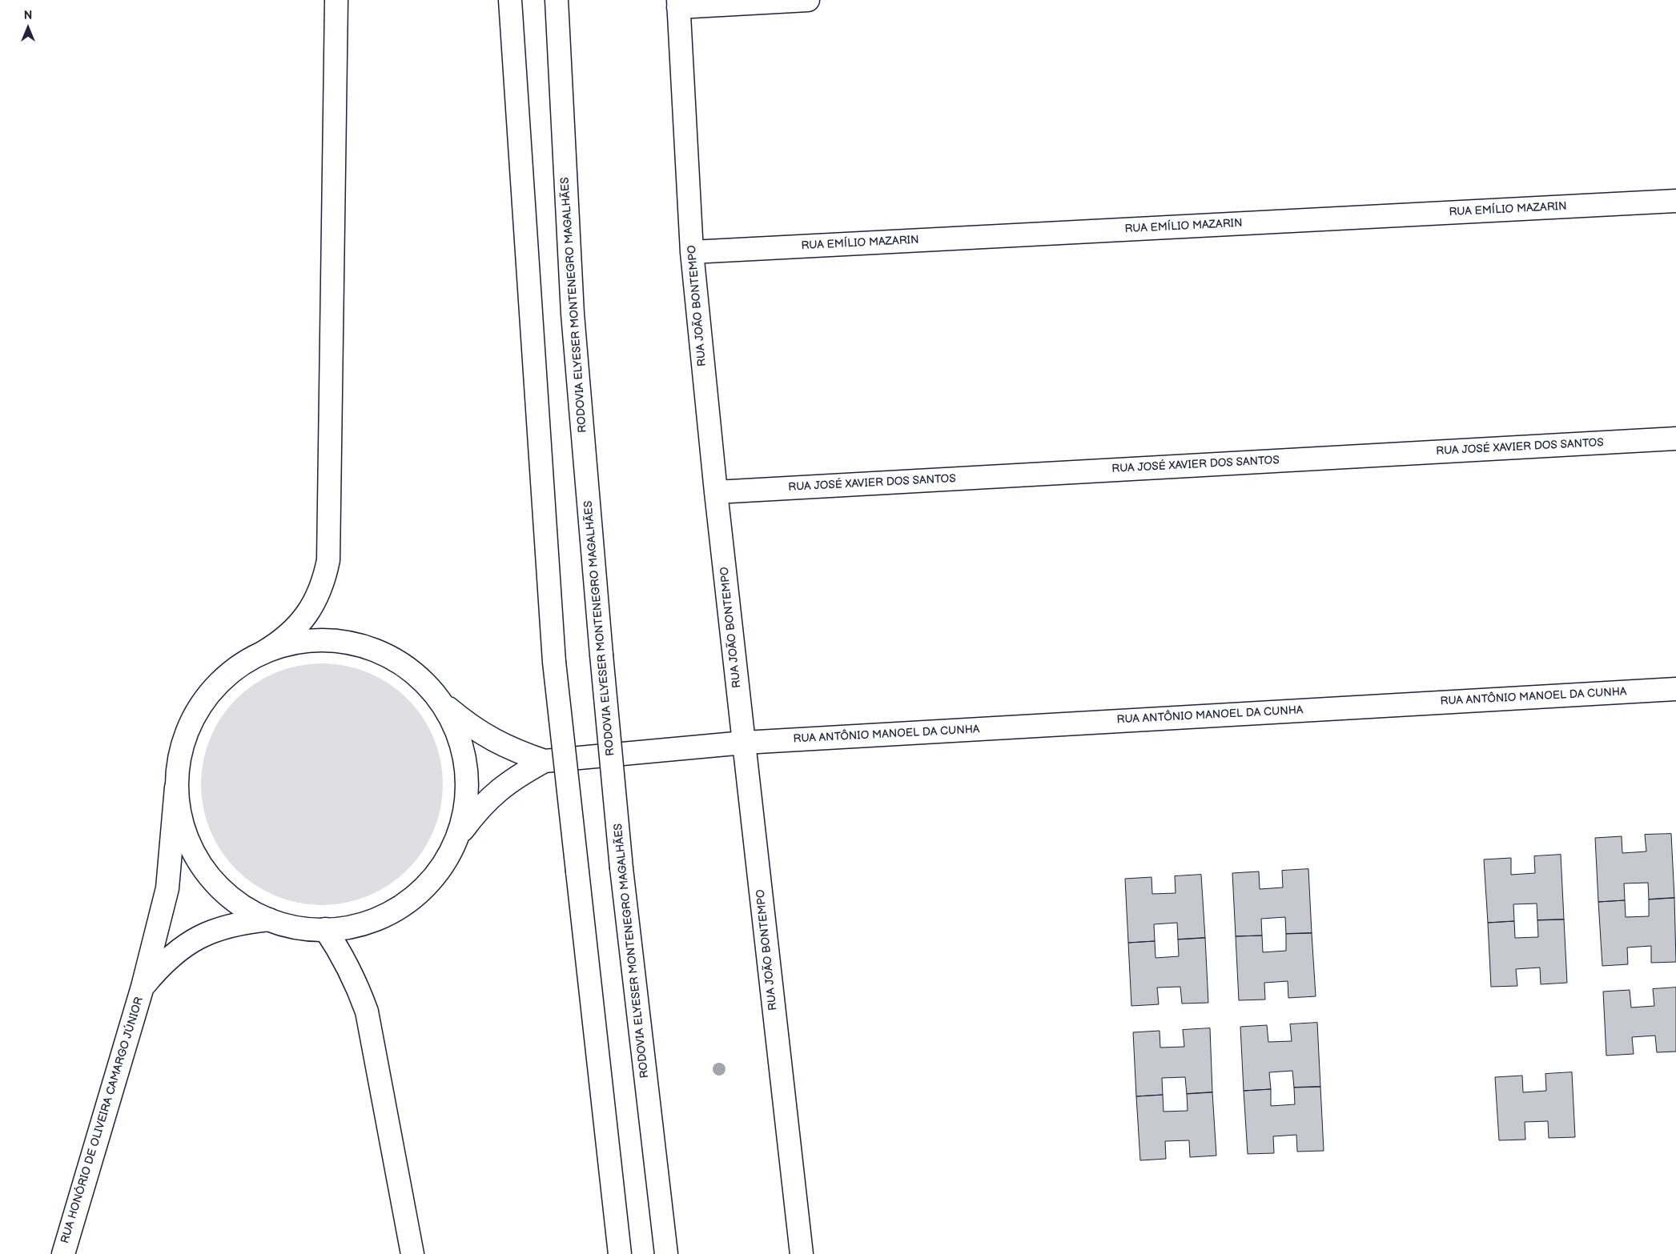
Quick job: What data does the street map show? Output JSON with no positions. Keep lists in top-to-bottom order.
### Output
{
  "streets": {
    "street": [
      "RUA EMÍLIO MAZARIN",
      "RODOVIA ELYESER MONTENEGRO MAGALHÃES",
      "RUA JOÃO BONTEMPO",
      "RUA JOSÉ XAVIER DOS SANTOS",
      "RUA ANTÔNIO MANOEL DA CUNHA",
      "RUA HONÓRIO DE OLIVEIRA CAMARGO JÚNIOR"
    ]
  },
  "crossings": [
    ["RUA EMÍLIO MAZARIN", "RUA JOÃO BONTEMPO"],
    ["RUA JOÃO BONTEMPO", "RUA JOSÉ XAVIER DOS SANTOS"],
    ["RUA JOÃO BONTEMPO", "RUA ANTÔNIO MANOEL DA CUNHA"]
  ],
  "north": "top"
}
